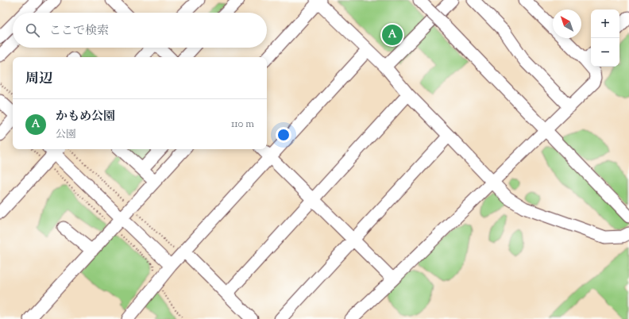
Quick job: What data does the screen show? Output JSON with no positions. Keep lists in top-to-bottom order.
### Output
{
  "north": "top left",
  "page": {
    "map_buttons": ["+", "−"],
    "search": "ここで検索",
    "pins": "A",
    "heading": "周辺",
    "list": [
      {
        "mark": "A",
        "name": "かもめ公園",
        "note": "公園",
        "value": "110 m"
      }
    ]
  }
}
